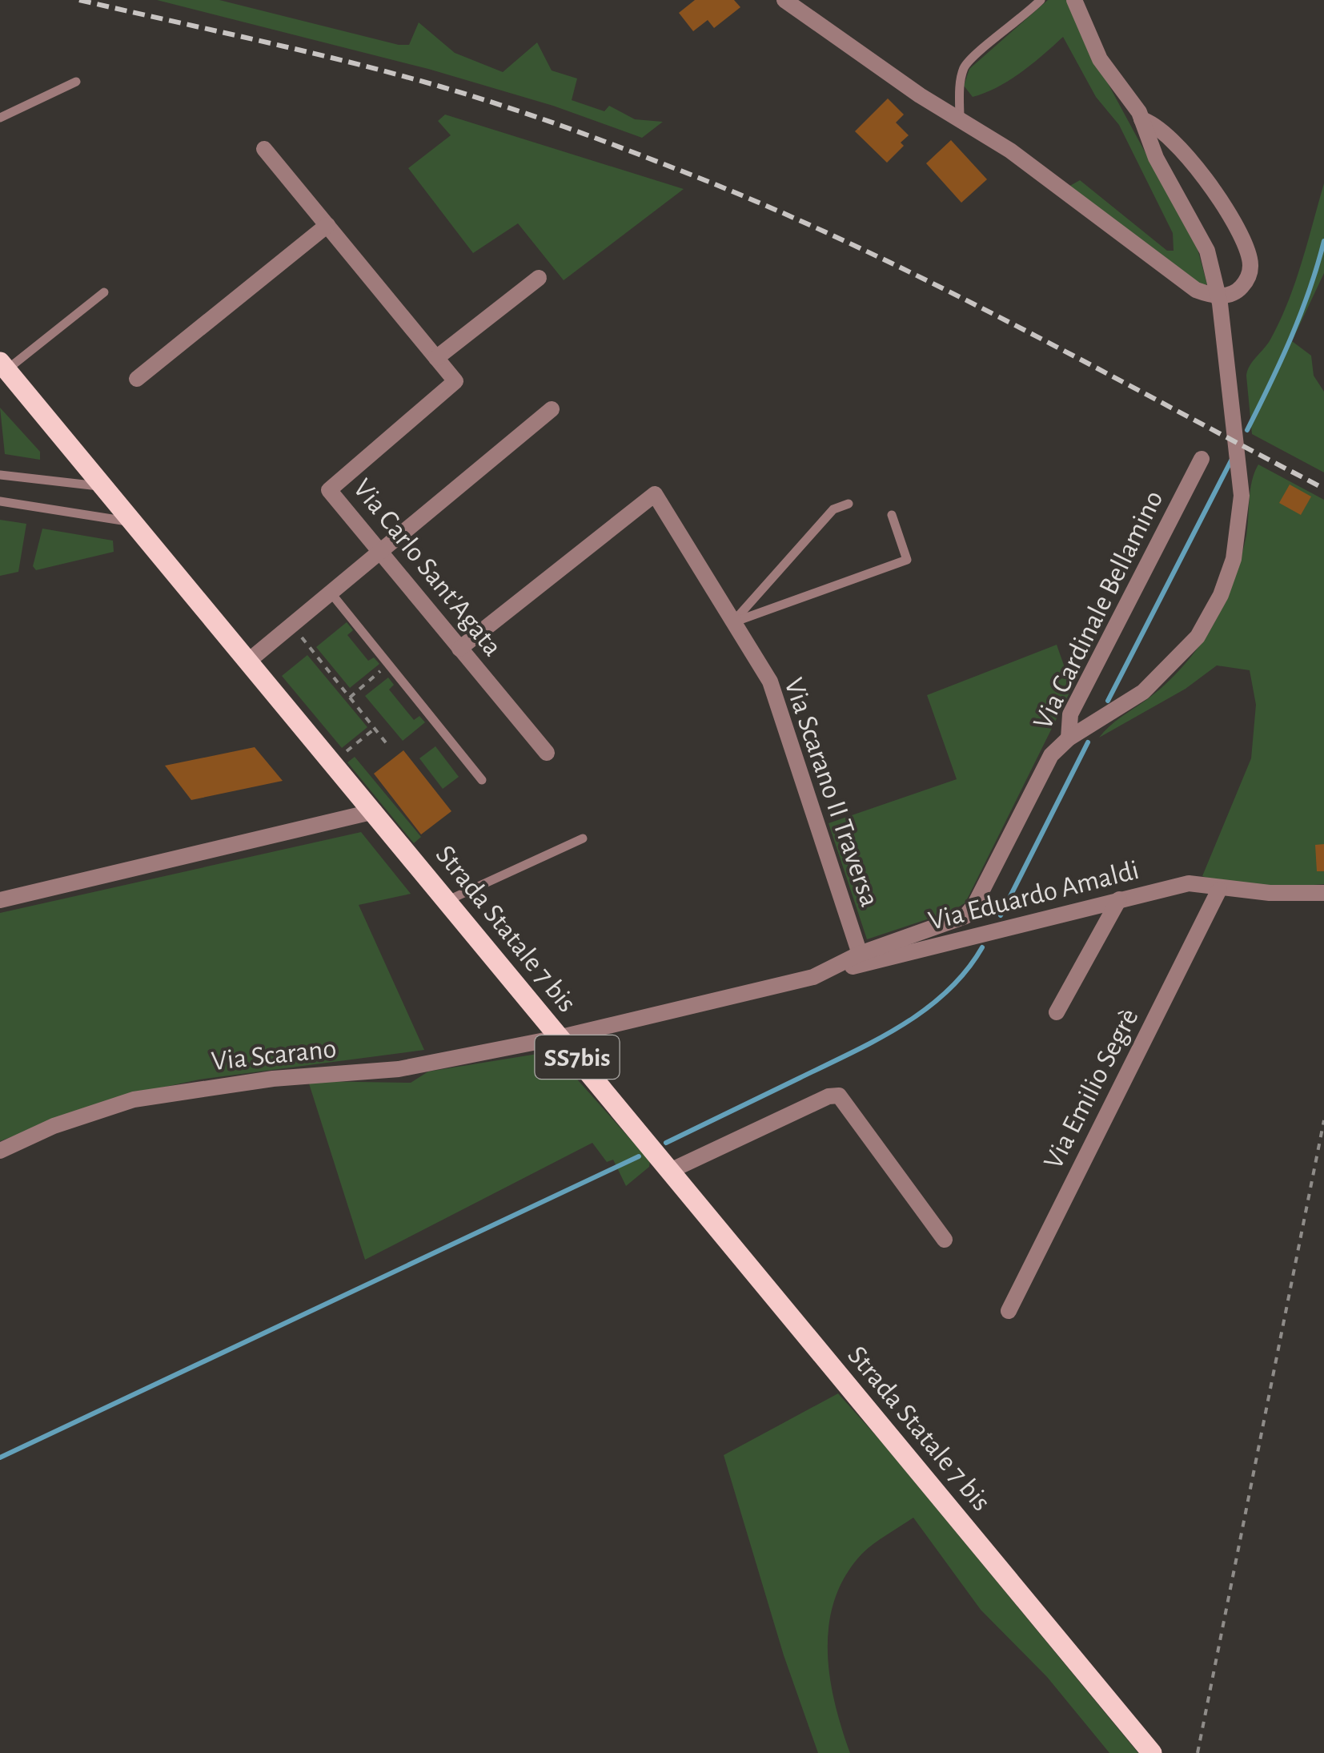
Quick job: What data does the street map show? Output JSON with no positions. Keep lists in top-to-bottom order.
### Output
{
  "streets": {
    "main road": ["Strada Statale 7 bis", "SS7bis"],
    "street": [
      "Via Carlo Sant'Agata",
      "Via Cardinale Bellamino",
      "Via Scarano II Traversa",
      "Via Eduardo Amaldi",
      "Via Scarano",
      "Via Emilio Segrè"
    ]
  },
  "crossings": [
    ["Via Carlo Sant'Agata", "Via Scarano II Traversa"],
    ["Via Cardinale Bellamino", "Via Scarano II Traversa"],
    ["Via Cardinale Bellamino", "Via Eduardo Amaldi"],
    ["Via Cardinale Bellamino", "Strada Statale 7 bis"],
    ["Via Cardinale Bellamino", "Via Scarano"],
    ["Via Eduardo Amaldi", "Via Emilio Segrè"],
    ["Strada Statale 7 bis", "Via Scarano"]
  ]
}
